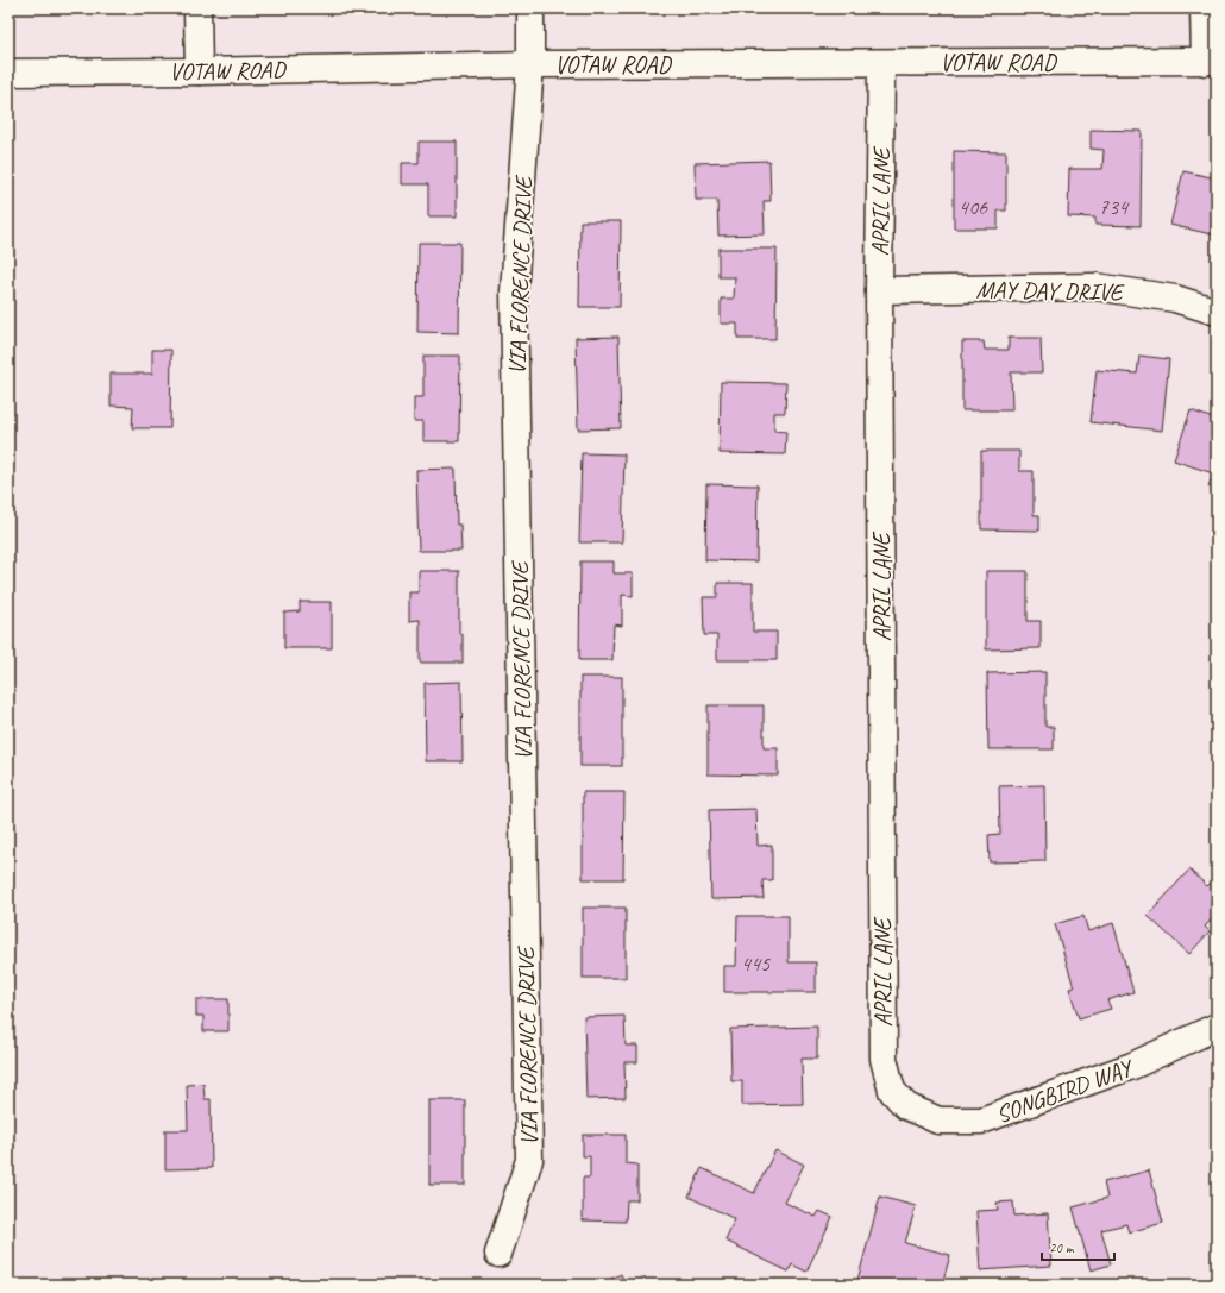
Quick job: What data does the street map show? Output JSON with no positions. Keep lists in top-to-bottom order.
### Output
{
  "streets": {
    "street": [
      "VOTAW ROAD",
      "APRIL LANE",
      "VIA FLORENCE DRIVE",
      "MAY DAY DRIVE",
      "SONGBIRD WAY"
    ]
  },
  "crossings": [
    ["VOTAW ROAD", "APRIL LANE"],
    ["VOTAW ROAD", "VIA FLORENCE DRIVE"],
    ["APRIL LANE", "MAY DAY DRIVE"],
    ["APRIL LANE", "SONGBIRD WAY"]
  ],
  "house_numbers": ["406", "734", "445"],
  "scale_bar": "20 m"
}
